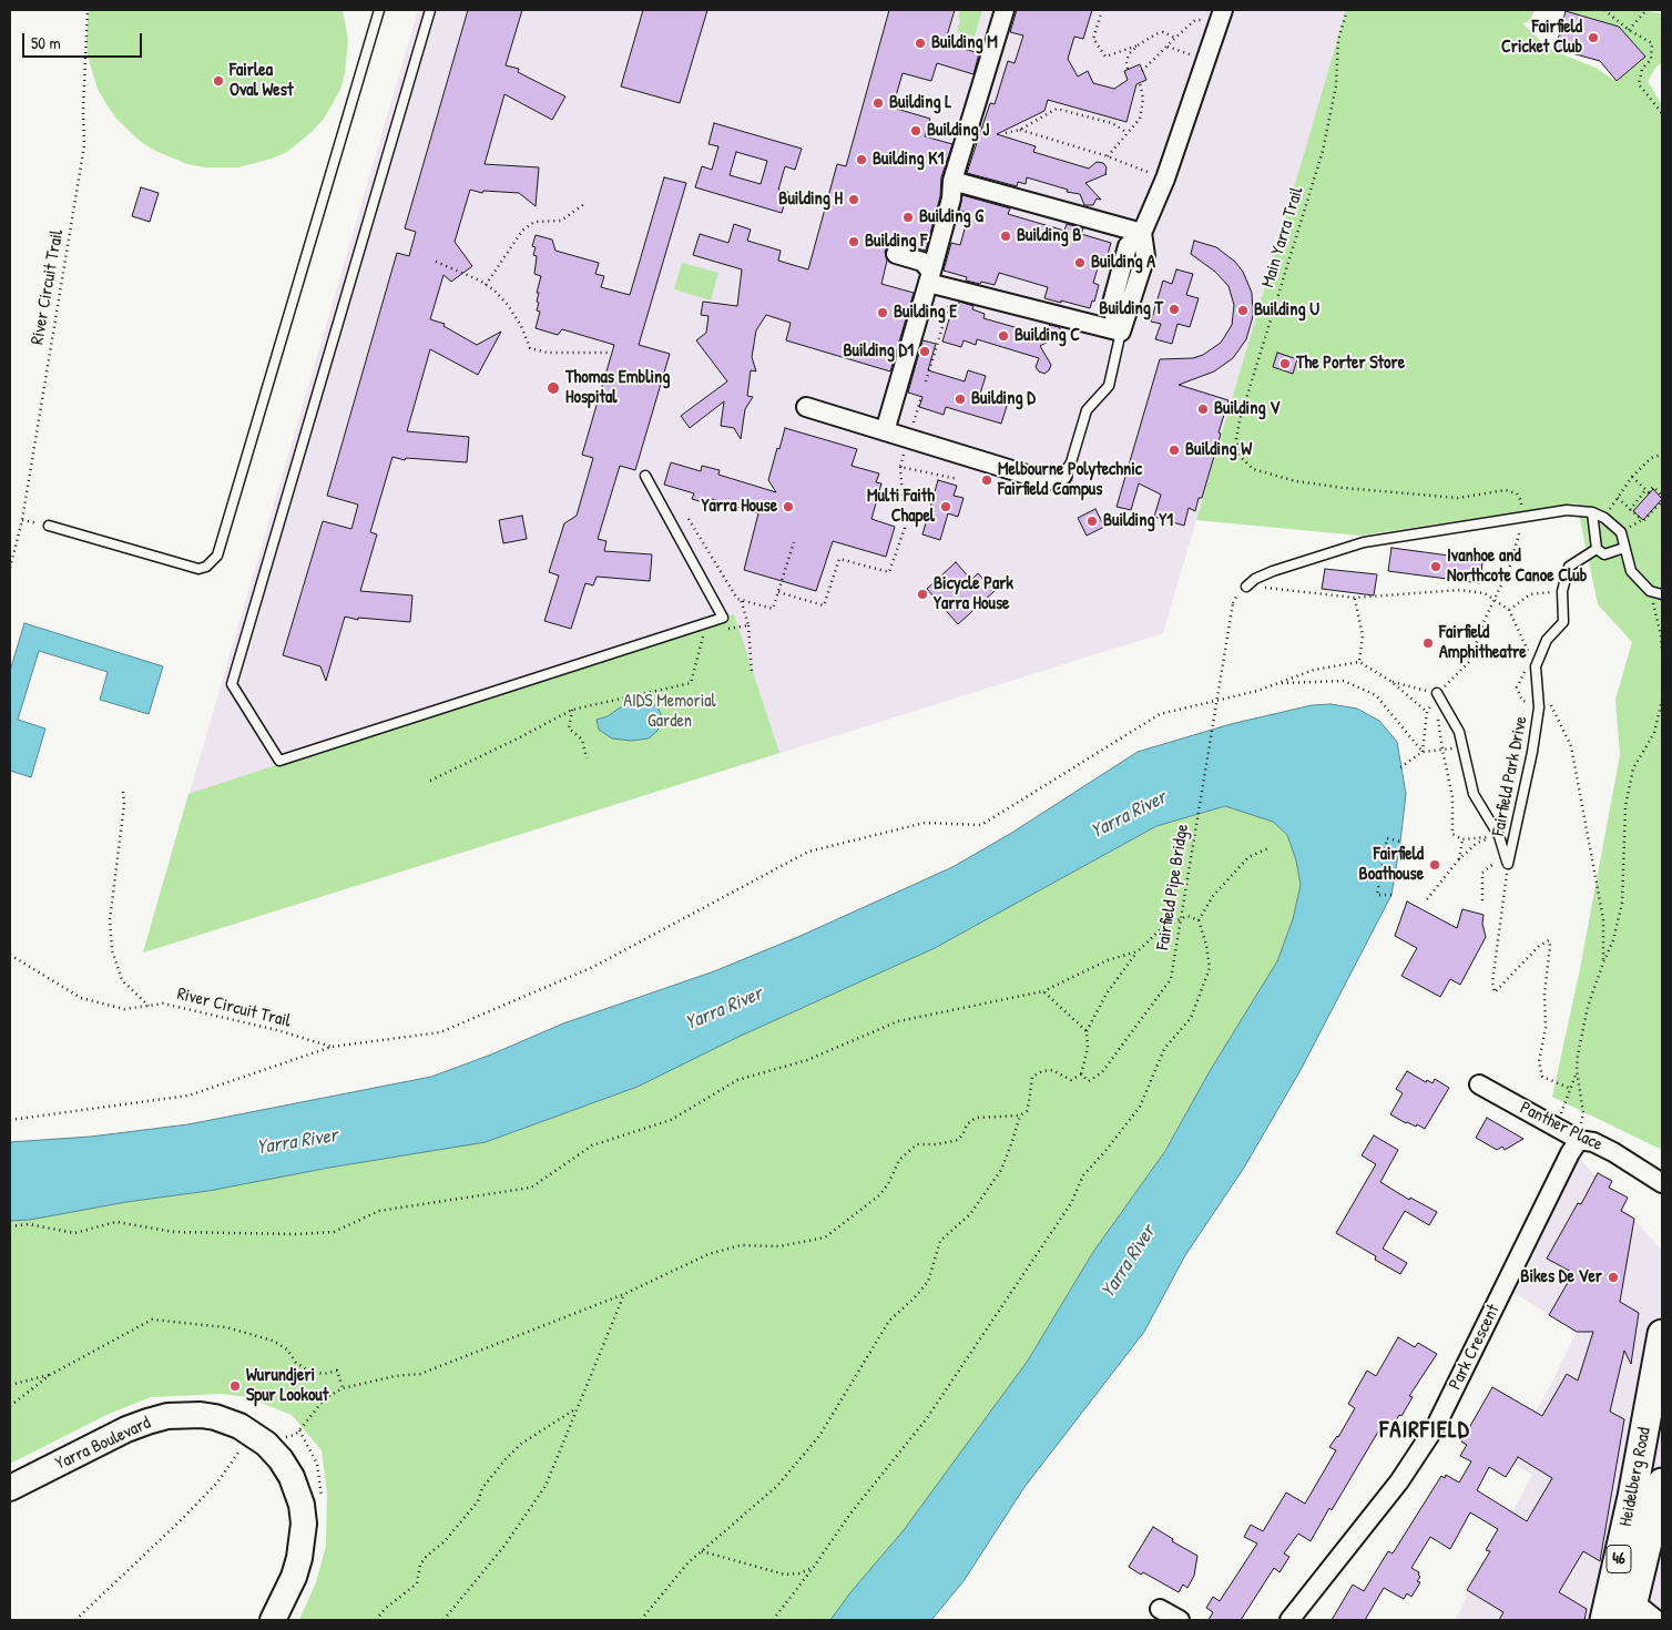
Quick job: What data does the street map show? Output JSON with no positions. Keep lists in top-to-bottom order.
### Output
{
  "streets": {
    "main road": ["Yarra Boulevard", "Heidelberg Road", "46"],
    "street": ["Panther Place", "Park Crescent"],
    "lane": ["Fairfield Park Drive"],
    "path": ["Main Yarra Trail", "River Circuit Trail", "Fairfield Pipe Bridge"]
  },
  "crossings": [
    ["Panther Place", "Park Crescent"]
  ],
  "districts": ["FAIRFIELD"],
  "water": ["Yarra River"],
  "parks": ["AIDS Memorial Garden"],
  "places": [
    "Fairfield Cricket Club",
    "Building M",
    "Fairlea Oval West",
    "Building L",
    "Building J",
    "Building K1",
    "Building H",
    "Building G",
    "Building B",
    "Building F",
    "Building A",
    "Building T",
    "Building U",
    "Building E",
    "Building C",
    "Building D1",
    "The Porter Store",
    "Thomas Embling Hospital",
    "Building D",
    "Building V",
    "Building W",
    "Melbourne Polytechnic Fairfield Campus",
    "Yarra House",
    "Multi Faith Chapel",
    "Building Y1",
    "Ivanhoe and Northcote Canoe Club",
    "Bicycle Park Yarra House",
    "Fairfield Amphitheatre",
    "Fairfield Boathouse",
    "Bikes De Ver",
    "Wurundjeri Spur Lookout"
  ],
  "scale_bar": "50 m"
}
